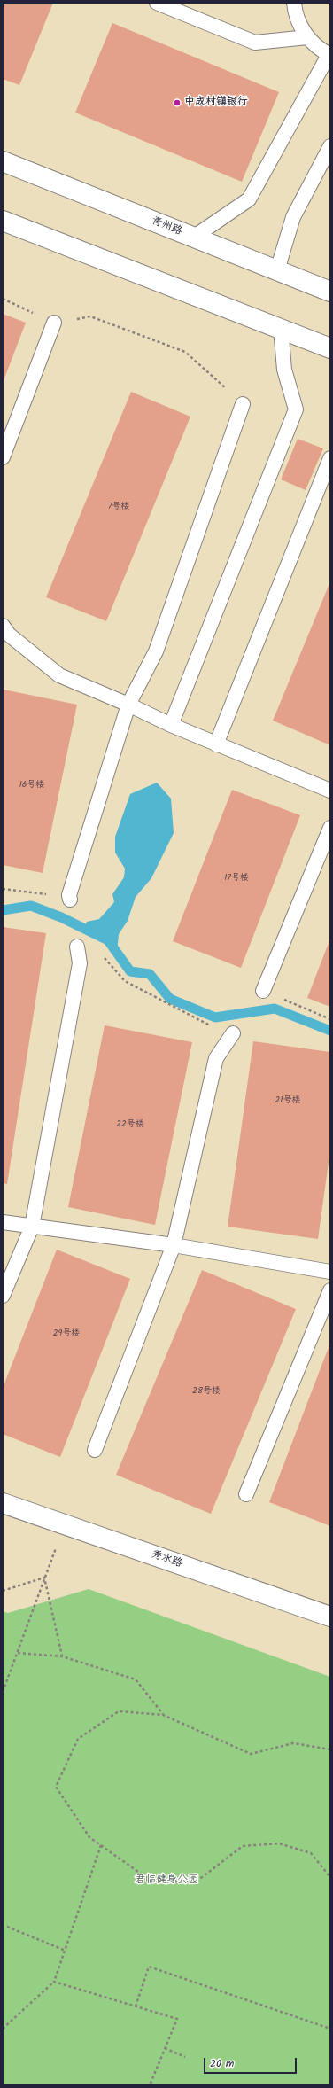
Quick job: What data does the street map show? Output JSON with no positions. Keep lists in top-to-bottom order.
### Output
{
  "streets": {
    "street": ["青州路", "秀水路"]
  },
  "parks": ["君临健身公园"],
  "places": ["中成村镇银行"],
  "house_numbers": [
    "7号楼",
    "16号楼",
    "17号楼",
    "21号楼",
    "22号楼",
    "29号楼",
    "28号楼"
  ],
  "scale_bar": "20 m"
}
